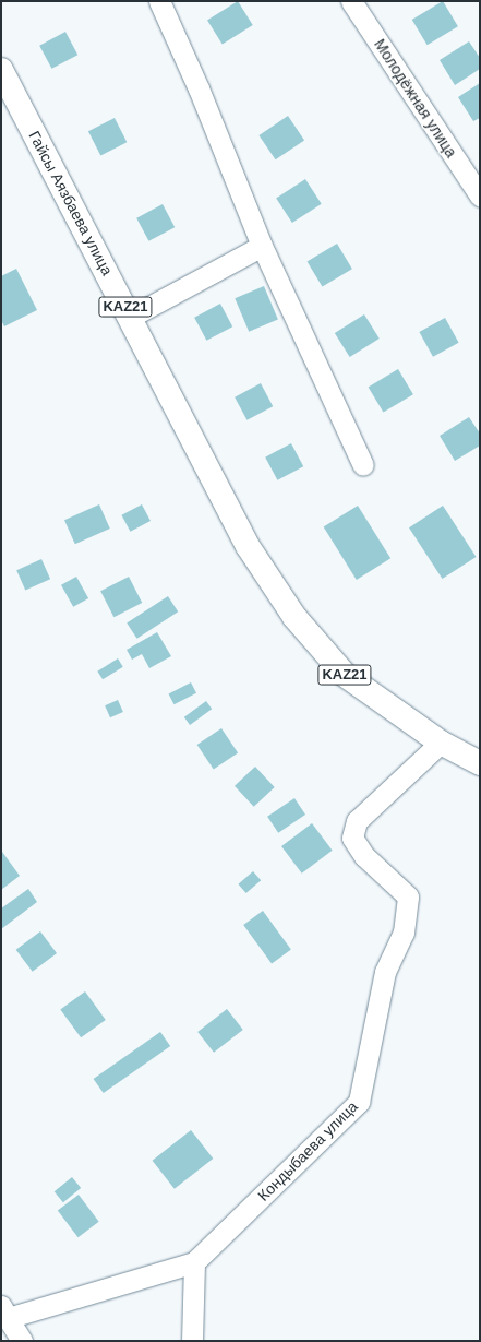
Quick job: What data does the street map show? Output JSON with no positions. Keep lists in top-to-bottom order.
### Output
{
  "streets": {
    "highway": ["Гайсы Аязбаева улица", "KAZ21"],
    "street": ["Молодёжная улица", "Кондыбаева улица"]
  },
  "crossings": [
    ["Гайсы Аязбаева улица", "KAZ21"],
    ["Гайсы Аязбаева улица", "Кондыбаева улица"],
    ["KAZ21", "Кондыбаева улица"]
  ]
}
